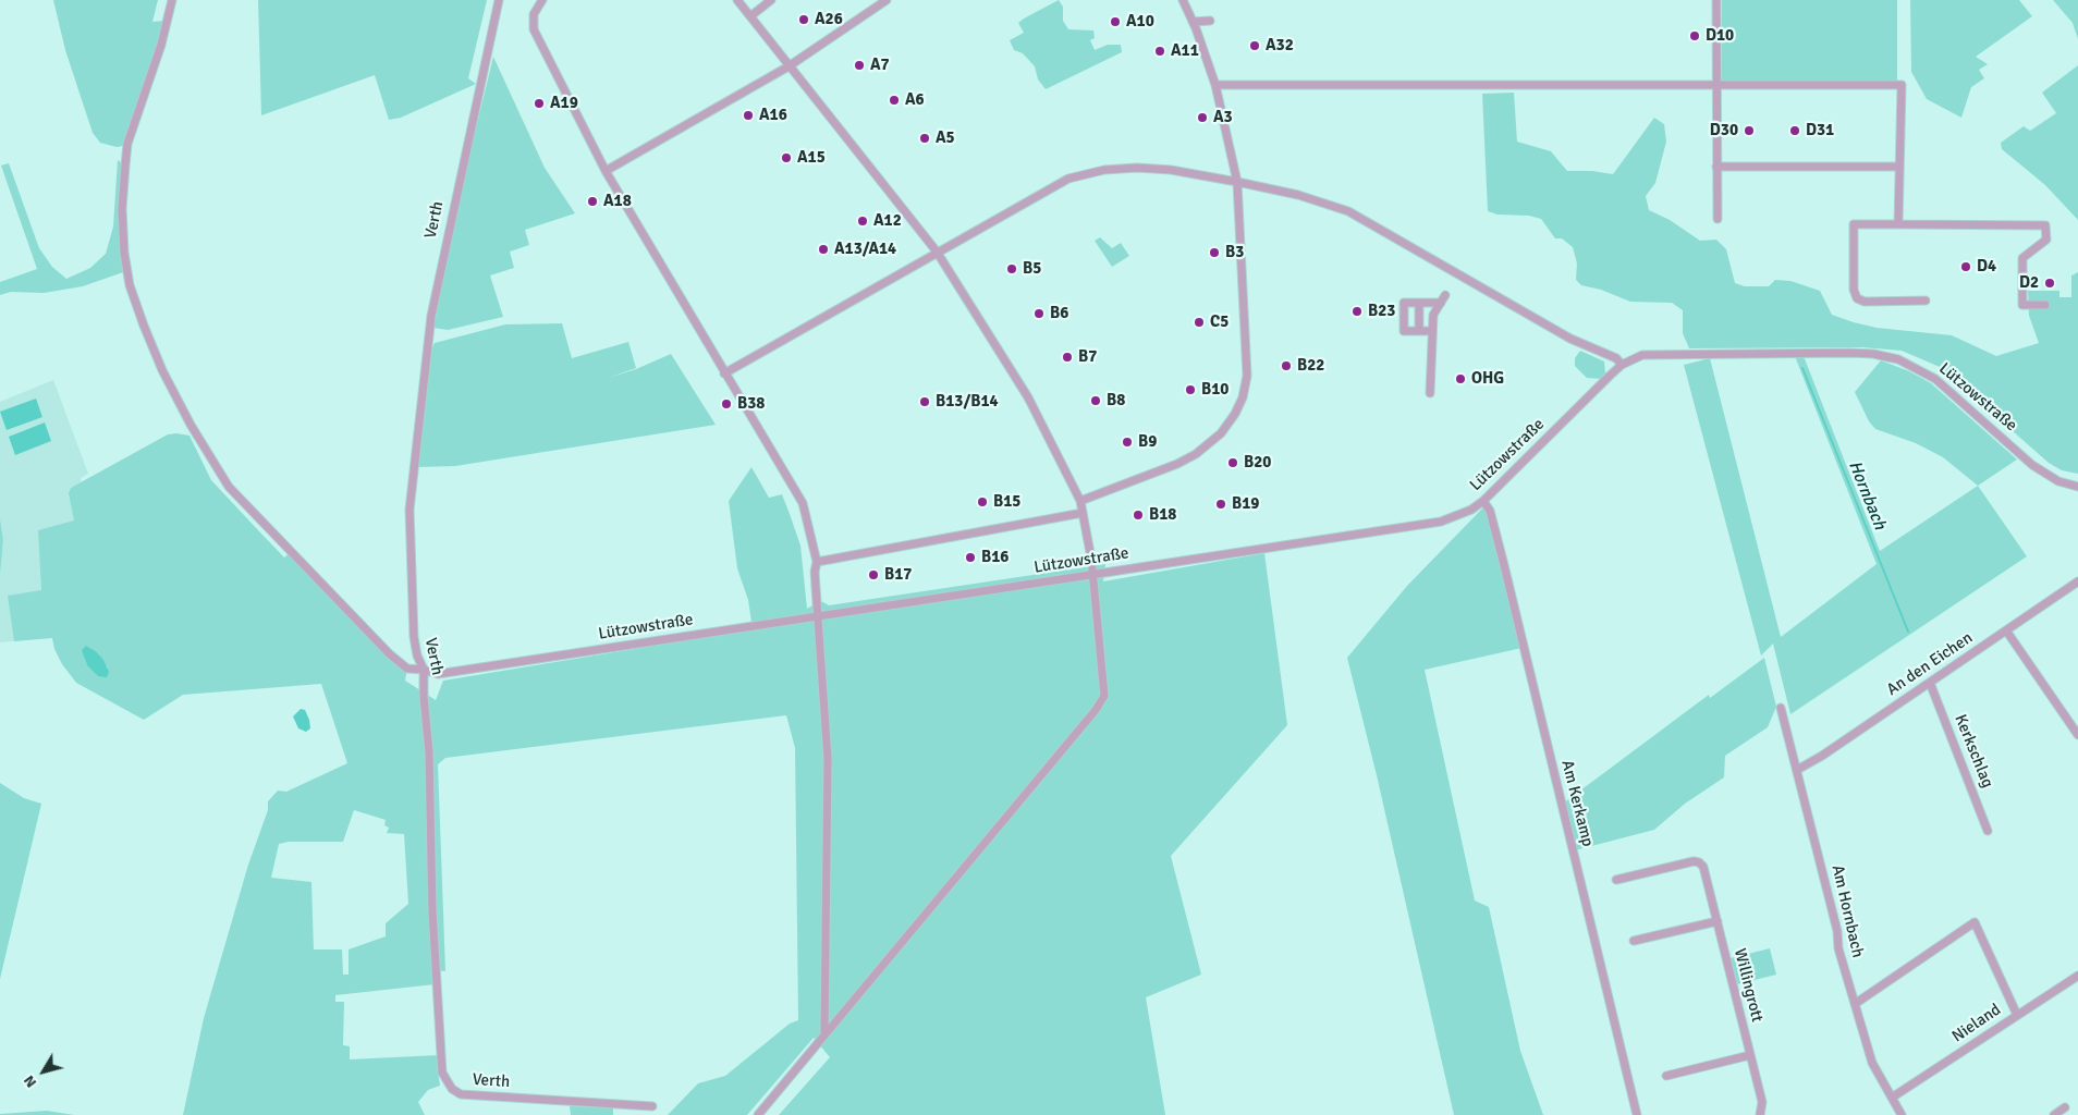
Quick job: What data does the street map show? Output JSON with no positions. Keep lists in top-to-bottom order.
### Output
{
  "streets": {
    "street": [
      "Verth",
      "Lützowstraße",
      "An den Eichen",
      "Kerkschlag",
      "Am Kerkamp",
      "Am Hornbach",
      "Willingrott",
      "Nieland"
    ]
  },
  "crossings": [
    ["Verth", "Lützowstraße"],
    ["Lützowstraße", "Am Kerkamp"],
    ["An den Eichen", "Kerkschlag"],
    ["An den Eichen", "Am Hornbach"],
    ["Am Hornbach", "Nieland"]
  ],
  "water": ["Hornbach"],
  "places": [
    "A26",
    "A10",
    "D10",
    "A32",
    "A11",
    "A7",
    "A6",
    "A19",
    "A16",
    "A3",
    "D30",
    "D31",
    "A5",
    "A15",
    "A18",
    "A12",
    "A13/A14",
    "B3",
    "D4",
    "B5",
    "D2",
    "B23",
    "B6",
    "C5",
    "B7",
    "B22",
    "OHG",
    "B10",
    "B8",
    "B13/B14",
    "B38",
    "B9",
    "B20",
    "B15",
    "B19",
    "B18",
    "B16",
    "B17"
  ],
  "north": "bottom left"
}
